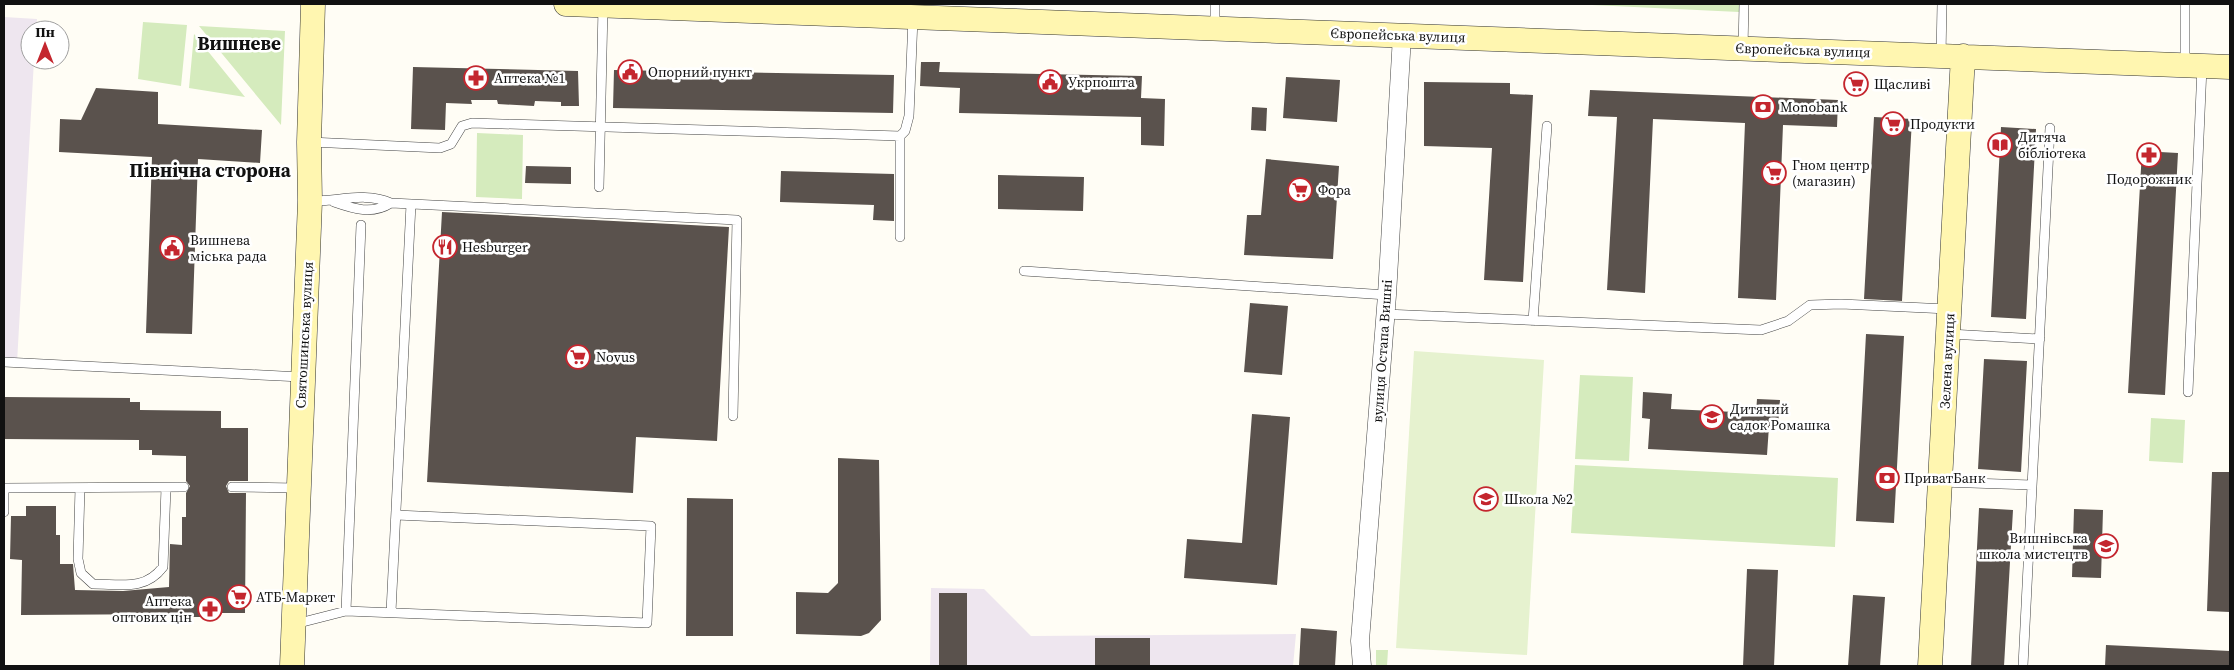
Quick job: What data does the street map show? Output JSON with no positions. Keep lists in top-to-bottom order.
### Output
{
  "streets": {
    "street": [
      "Європейська вулиця",
      "Святошинська вулиця",
      "вулиця Остапа Вишні",
      "Зелена вулиця"
    ]
  },
  "crossings": [
    ["Європейська вулиця", "вулиця Остапа Вишні"],
    ["Європейська вулиця", "Зелена вулиця"]
  ],
  "districts": ["Вишневе", "Північна сторона"],
  "places": {
    "public building": ["Опорний пункт", "Укрпошта", "Вишнева міська рада"],
    "pharmacy": ["Аптека №1", "Подорожник", "Аптека оптових цін"],
    "supermarket": [
      "Щасливі",
      "Продукти",
      "Гном центр (магазин)",
      "Фора",
      "Novus",
      "АТБ-Маркет"
    ],
    "bank": ["Monobank", "ПриватБанк"],
    "library": ["Дитяча бібліотека"],
    "restaurant": ["Hesburger"],
    "school or university": ["Дитячий садок Ромашка", "Школа №2", "Вишнівська школа мистецтв"]
  },
  "north": "top"
}
